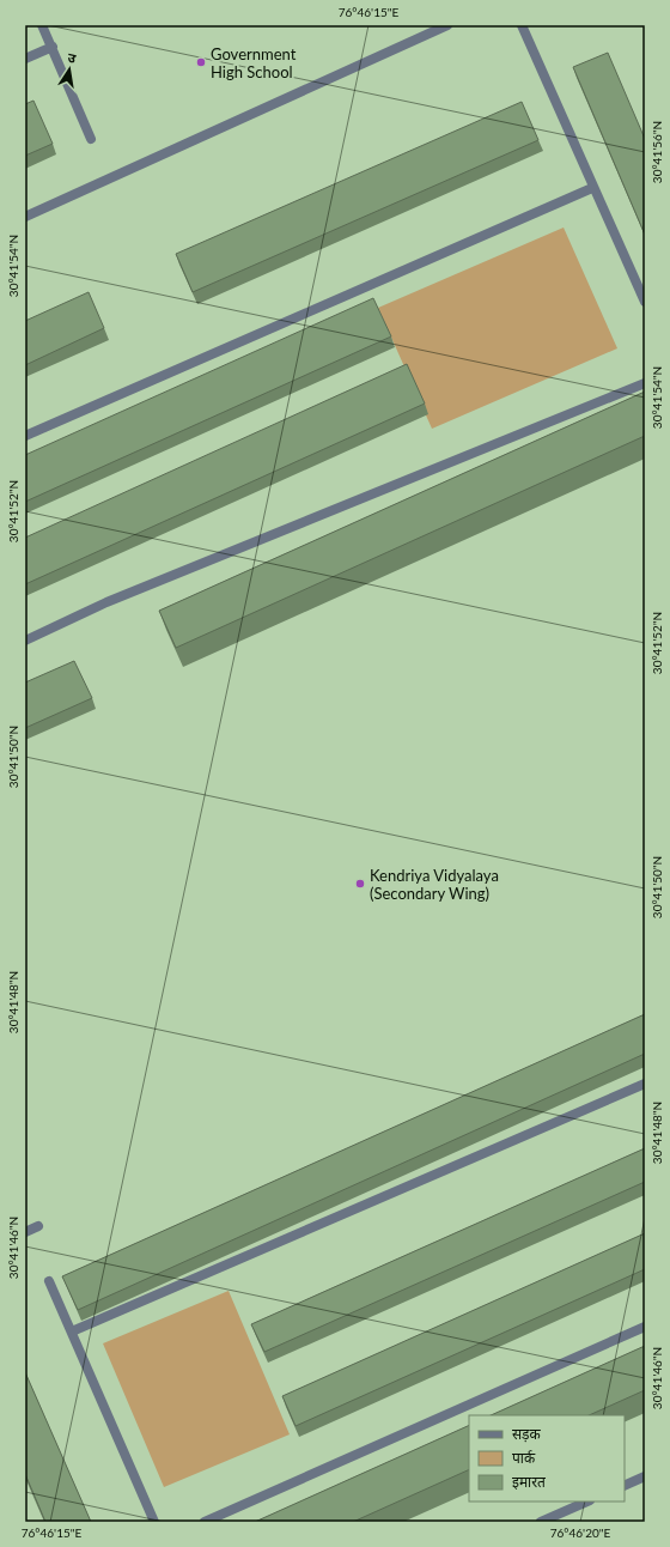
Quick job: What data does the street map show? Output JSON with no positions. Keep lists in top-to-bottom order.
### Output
{
  "places": ["Government High School", "Kendriya Vidyalaya (Secondary Wing)"],
  "legend": ["सड़क", "पार्क", "इमारत"],
  "north": "top",
  "coordinates": [
    "76°46'15\"E",
    "30°41'56\"N",
    "30°41'54\"N",
    "30°41'52\"N",
    "30°41'50\"N",
    "30°41'48\"N",
    "30°41'46\"N",
    "76°46'20\"E"
  ]
}
